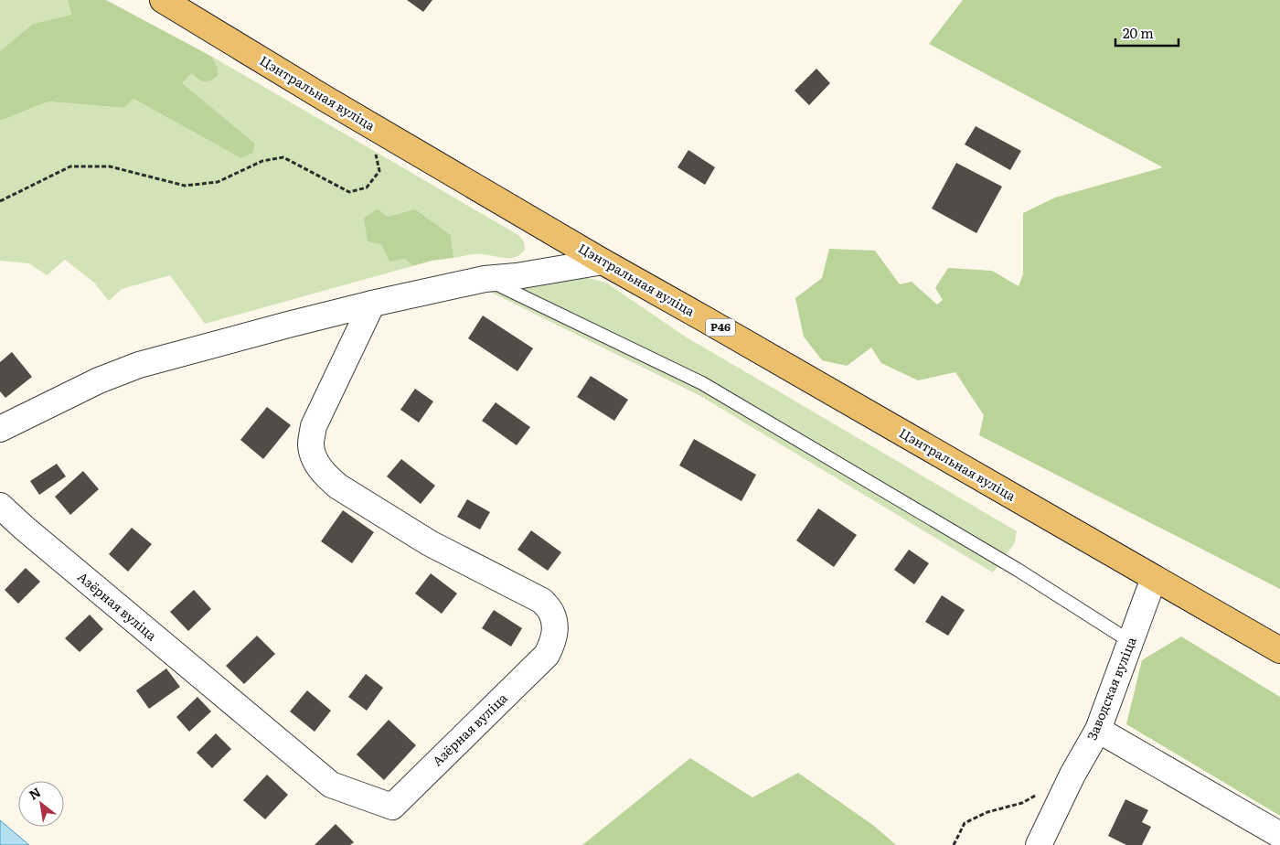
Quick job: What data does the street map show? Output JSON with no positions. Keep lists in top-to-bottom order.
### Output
{
  "streets": {
    "main road": ["Цэнтральная вуліца", "Р46"],
    "street": ["Азёрная вуліца", "Заводская вуліца"]
  },
  "crossings": [
    ["Цэнтральная вуліца", "Заводская вуліца"]
  ],
  "scale_bar": "20 m",
  "north": "top left"
}
